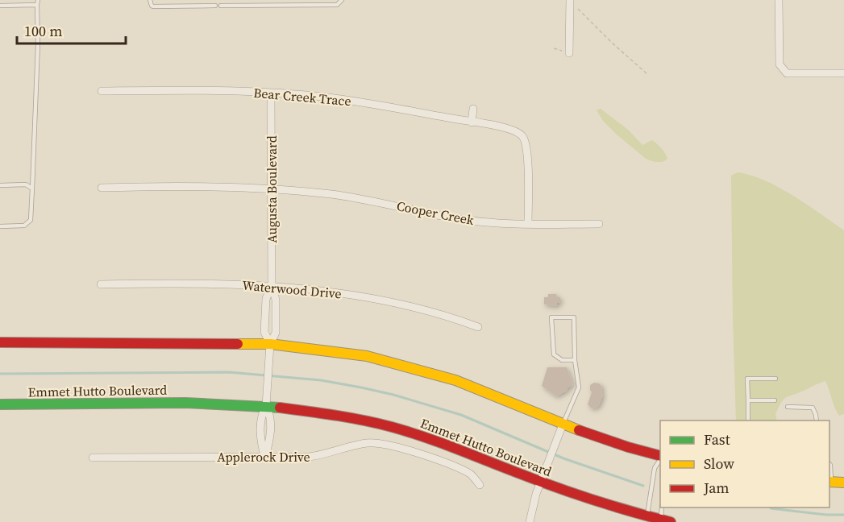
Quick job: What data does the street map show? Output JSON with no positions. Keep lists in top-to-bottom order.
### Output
{
  "streets": {
    "street": [
      "Bear Creek Trace",
      "Augusta Boulevard",
      "Cooper Creek",
      "Waterwood Drive",
      "Emmet Hutto Boulevard",
      "Applerock Drive"
    ]
  },
  "crossings": [
    ["Bear Creek Trace", "Augusta Boulevard"],
    ["Bear Creek Trace", "Cooper Creek"],
    ["Augusta Boulevard", "Cooper Creek"],
    ["Augusta Boulevard", "Waterwood Drive"],
    ["Augusta Boulevard", "Emmet Hutto Boulevard"],
    ["Augusta Boulevard", "Applerock Drive"]
  ],
  "legend": ["Fast", "Slow", "Jam"],
  "scale_bar": "100 m"
}
